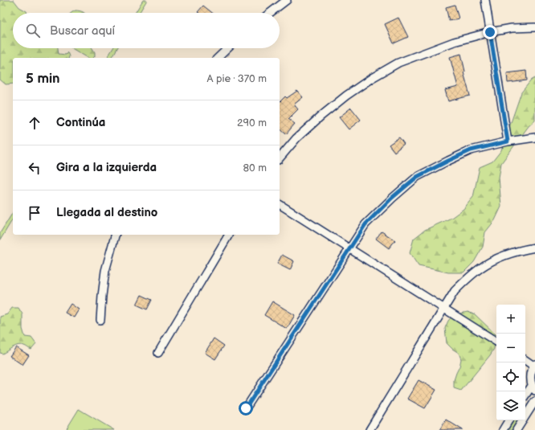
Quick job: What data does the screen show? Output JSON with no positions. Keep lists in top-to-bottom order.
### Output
{
  "page": {
    "search": "Buscar aquí",
    "heading": ["5 min", "A pie · 370 m"],
    "list": [
      ["Continúa", "290 m"],
      ["Gira a la izquierda", "80 m"],
      "Llegada al destino"
    ],
    "map_buttons": ["+", "−"]
  }
}
